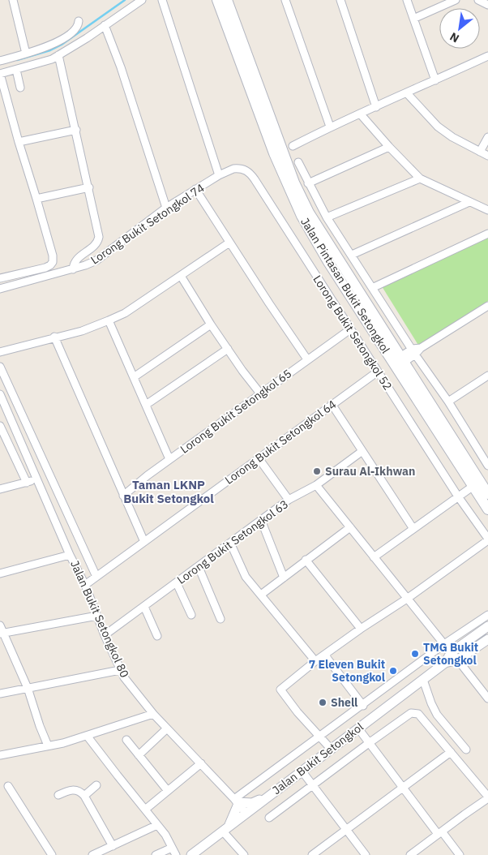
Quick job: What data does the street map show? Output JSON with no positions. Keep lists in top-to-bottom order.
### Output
{
  "streets": {
    "main road": ["Jalan Pintasan Bukit Setongkol"],
    "street": [
      "Lorong Bukit Setongkol 74",
      "Lorong Bukit Setongkol 52",
      "Lorong Bukit Setongkol 65",
      "Lorong Bukit Setongkol 64",
      "Lorong Bukit Setongkol 63",
      "Jalan Bukit Setongkol 80",
      "Jalan Bukit Setongkol"
    ]
  },
  "crossings": [
    ["Lorong Bukit Setongkol 74", "Lorong Bukit Setongkol 52"],
    ["Lorong Bukit Setongkol 52", "Lorong Bukit Setongkol 65"],
    ["Lorong Bukit Setongkol 52", "Lorong Bukit Setongkol 64"],
    ["Lorong Bukit Setongkol 64", "Jalan Bukit Setongkol 80"],
    ["Lorong Bukit Setongkol 63", "Jalan Bukit Setongkol 80"],
    ["Jalan Bukit Setongkol 80", "Jalan Bukit Setongkol"]
  ],
  "districts": ["Taman LKNP Bukit Setongkol"],
  "places": [
    "Surau Al-Ikhwan",
    "TMG Bukit Setongkol",
    "7 Eleven Bukit Setongkol",
    "Shell"
  ],
  "north": "bottom left"
}
